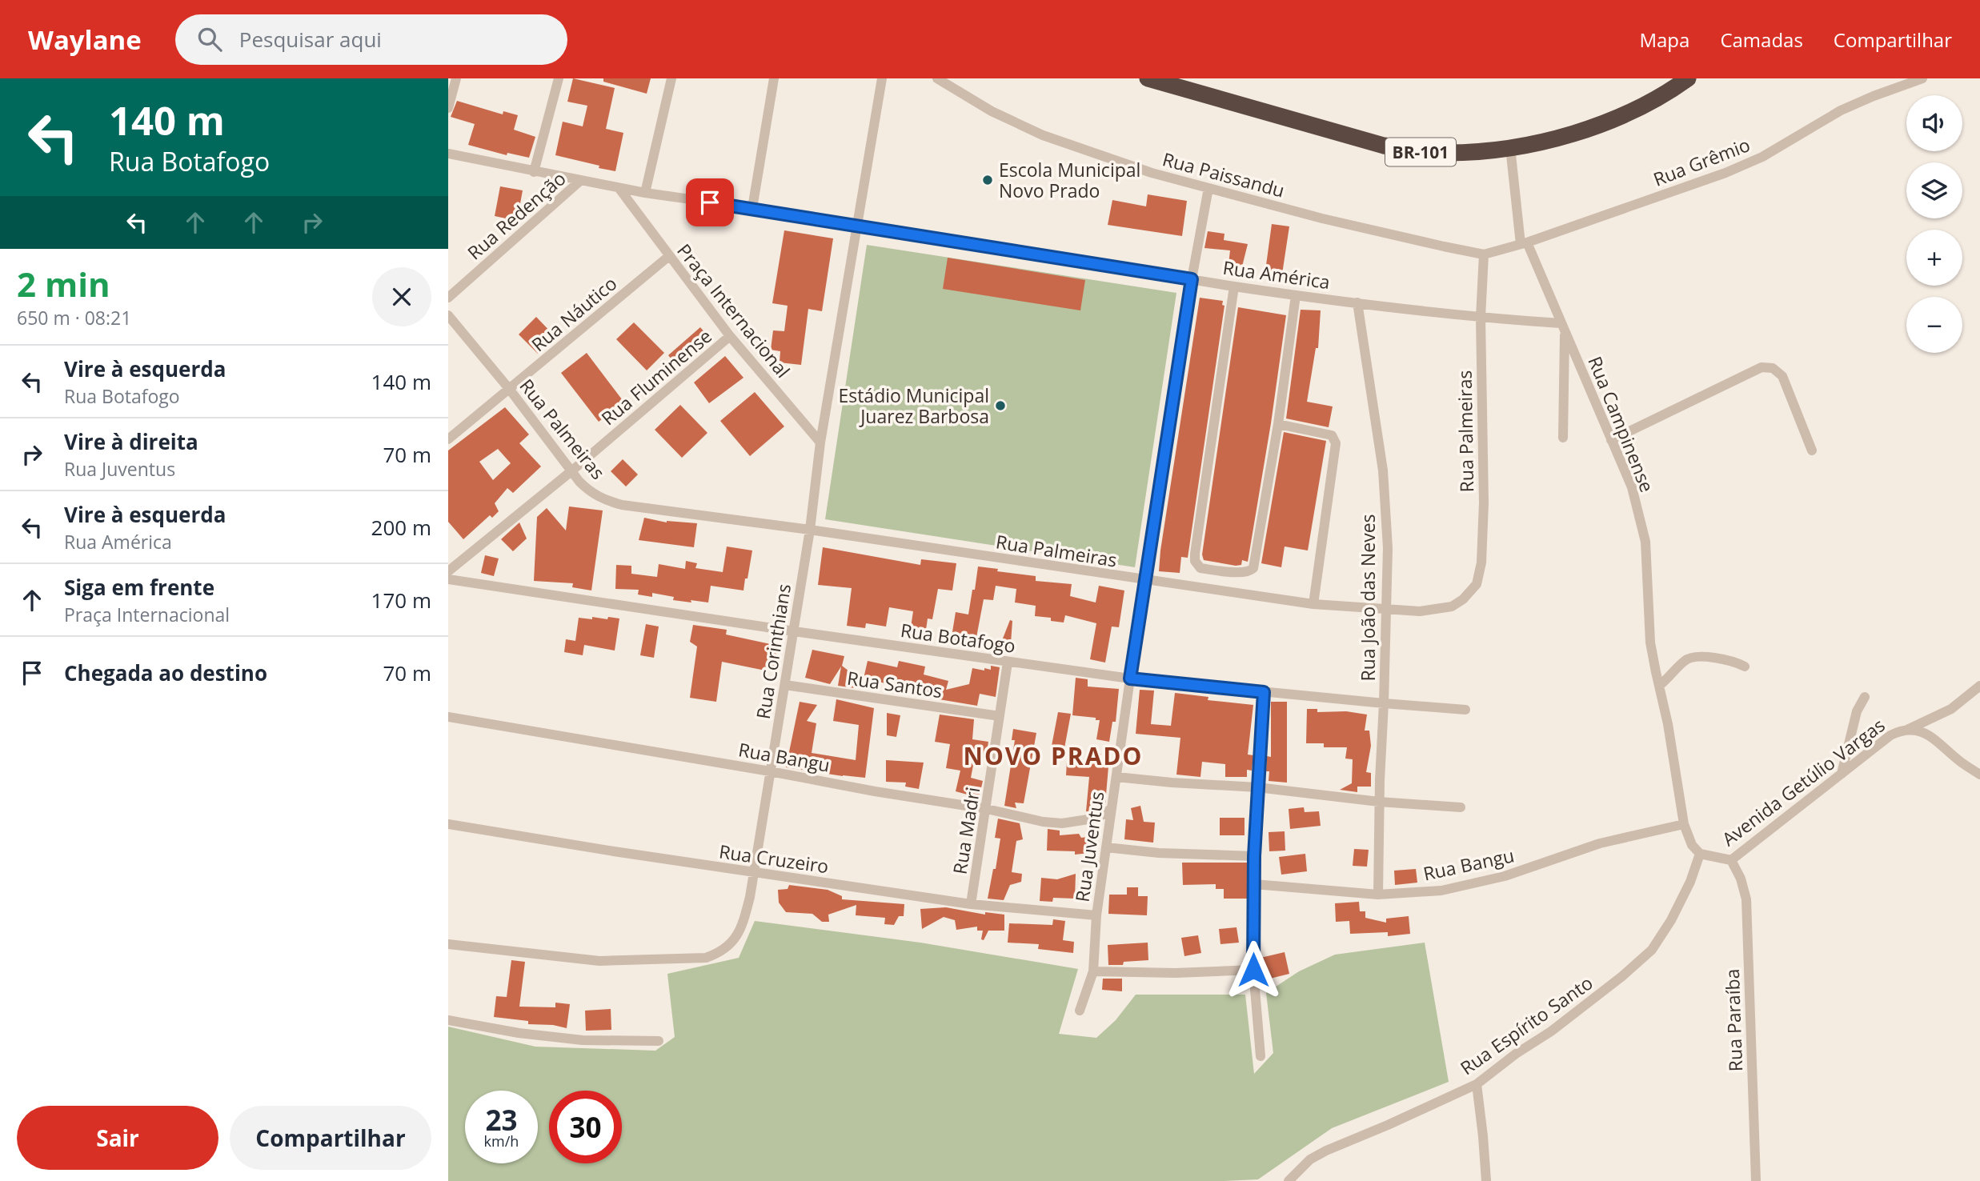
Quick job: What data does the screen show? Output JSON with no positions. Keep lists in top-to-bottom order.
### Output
{
  "streets": {
    "highway": ["BR-101"],
    "street": [
      "Rua Grêmio",
      "Rua Paissandu",
      "Rua Redenção",
      "Rua América",
      "Praça Internacional",
      "Rua Náutico",
      "Rua Fluminense",
      "Rua Campinense",
      "Rua Palmeiras",
      "Rua João das Neves",
      "Rua Botafogo",
      "Rua Corinthians",
      "Rua Santos",
      "Rua Bangu",
      "Avenida Getúlio Vargas",
      "Rua Madri",
      "Rua Juventus",
      "Rua Cruzeiro",
      "Rua Paraíba",
      "Rua Espírito Santo"
    ]
  },
  "crossings": [
    ["BR-101", "Rua Campinense"],
    ["Rua Grêmio", "Rua Paissandu"],
    ["Rua Grêmio", "Rua Campinense"],
    ["Rua Grêmio", "Rua Palmeiras"],
    ["Rua Paissandu", "Rua Palmeiras"],
    ["Rua Paissandu", "Rua Juventus"],
    ["Rua América", "Rua Campinense"],
    ["Rua América", "Rua Palmeiras"],
    ["Rua América", "Rua João das Neves"],
    ["Rua América", "Rua Juventus"],
    ["Praça Internacional", "Rua Náutico"],
    ["Praça Internacional", "Rua Fluminense"],
    ["Rua Náutico", "Rua Palmeiras"],
    ["Rua Fluminense", "Rua Palmeiras"],
    ["Rua Campinense", "Rua Bangu"],
    ["Rua Campinense", "Avenida Getúlio Vargas"],
    ["Rua Campinense", "Rua Espírito Santo"],
    ["Rua Palmeiras", "Rua João das Neves"],
    ["Rua Palmeiras", "Rua Corinthians"],
    ["Rua Palmeiras", "Rua Juventus"],
    ["Rua João das Neves", "Rua Botafogo"],
    ["Rua João das Neves", "Rua Bangu"],
    ["Rua Botafogo", "Rua Corinthians"],
    ["Rua Botafogo", "Rua Madri"],
    ["Rua Botafogo", "Rua Juventus"],
    ["Rua Corinthians", "Rua Santos"],
    ["Rua Corinthians", "Rua Bangu"],
    ["Rua Corinthians", "Rua Cruzeiro"],
    ["Rua Santos", "Rua Madri"],
    ["Rua Bangu", "Rua Madri"],
    ["Rua Bangu", "Rua Juventus"],
    ["Avenida Getúlio Vargas", "Rua Paraíba"],
    ["Avenida Getúlio Vargas", "Rua Espírito Santo"],
    ["Rua Madri", "Rua Cruzeiro"],
    ["Rua Juventus", "Rua Cruzeiro"]
  ],
  "districts": ["NOVO PRADO"],
  "places": ["Escola Municipal Novo Prado", "Estádio Municipal Juarez Barbosa"],
  "page": {
    "header": "Waylane",
    "search": "Pesquisar aqui",
    "nav": ["Mapa", "Camadas", "Compartilhar"],
    "turn": ["140 m", "Rua Botafogo"],
    "map_buttons": ["+", "−"],
    "heading": ["2 min", "650 m · 08:21"],
    "list": [
      {
        "name": "Vire à esquerda",
        "note": "Rua Botafogo",
        "value": "140 m"
      },
      {
        "name": "Vire à direita",
        "note": "Rua Juventus",
        "value": "70 m"
      },
      {
        "name": "Vire à esquerda",
        "note": "Rua América",
        "value": "200 m"
      },
      {
        "name": "Siga em frente",
        "note": "Praça Internacional",
        "value": "170 m"
      },
      {
        "name": "Chegada ao destino",
        "value": "70 m"
      }
    ],
    "speed": "23 km/h",
    "limit": "30",
    "buttons": ["Sair", "Compartilhar"]
  }
}
